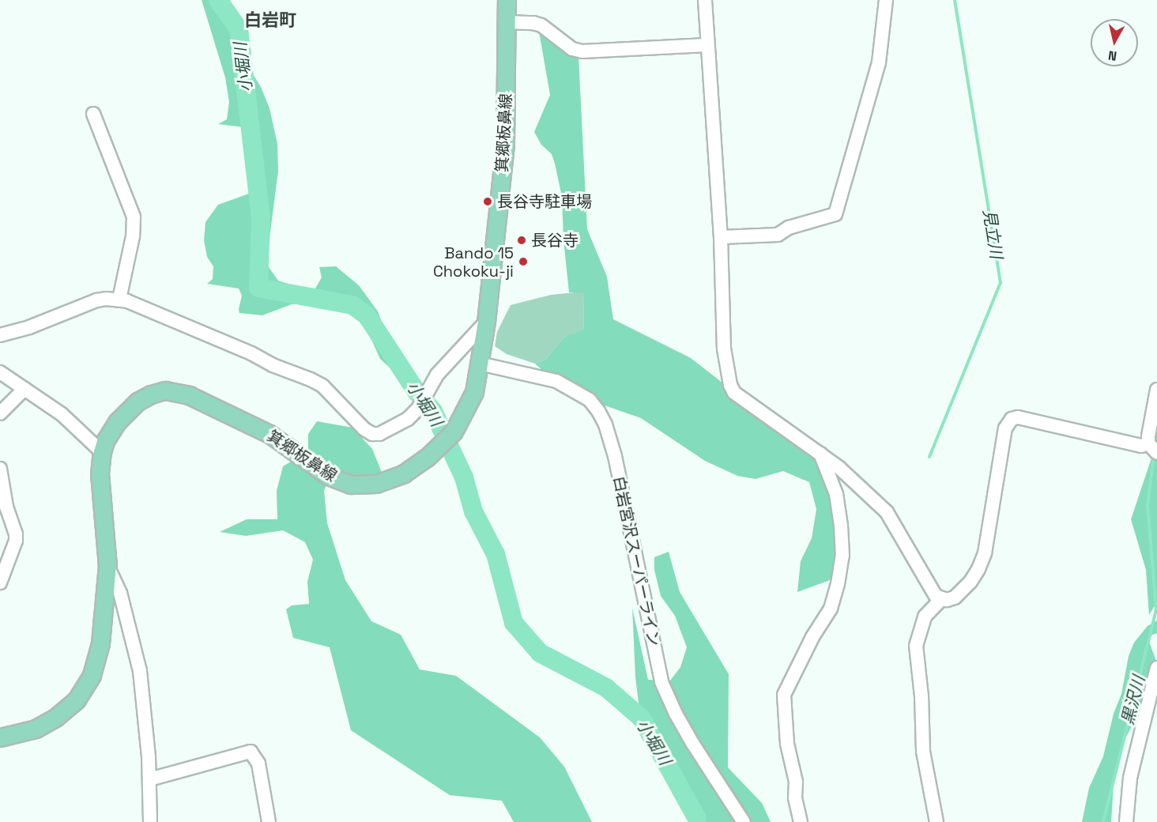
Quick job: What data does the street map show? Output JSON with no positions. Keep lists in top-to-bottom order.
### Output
{
  "streets": {
    "main road": ["箕郷板鼻線"],
    "street": ["白岩宮沢スーパーライン"]
  },
  "crossings": [
    ["箕郷板鼻線", "白岩宮沢スーパーライン"]
  ],
  "districts": ["白岩町"],
  "water": ["小堀川", "見立川", "黒沢川"],
  "places": ["長谷寺駐車場", "長谷寺", "Bando 15 Chokoku-ji"],
  "north": "bottom"
}
